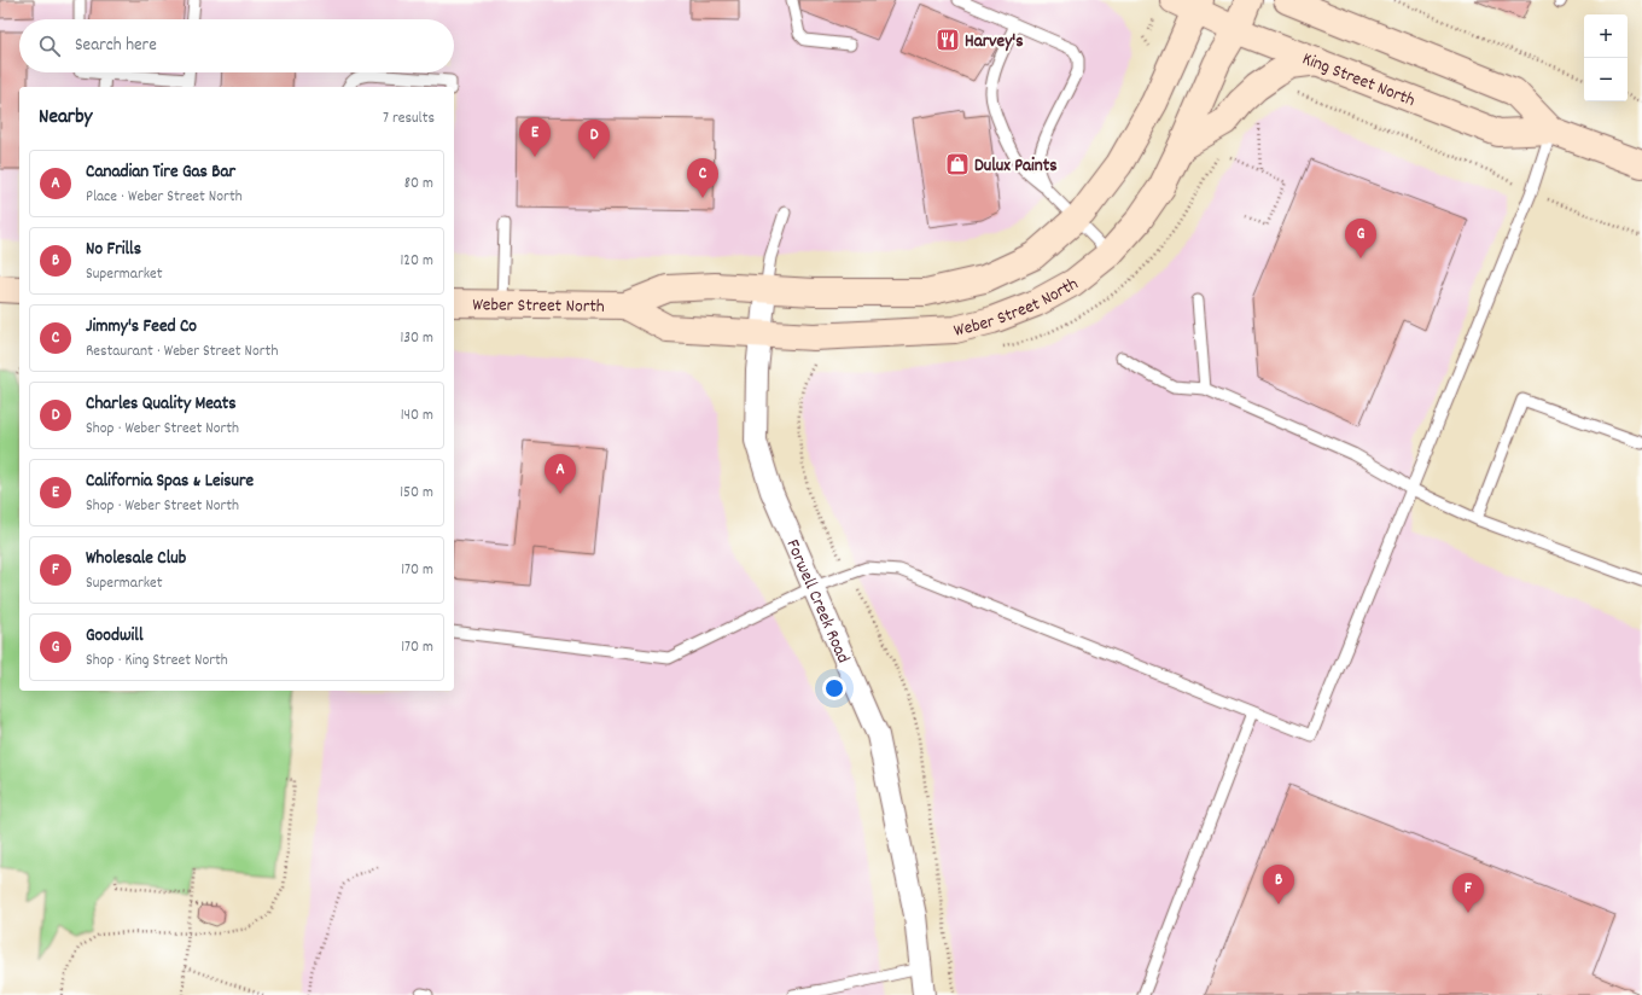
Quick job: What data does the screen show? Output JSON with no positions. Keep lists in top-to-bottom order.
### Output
{
  "streets": {
    "main road": ["King Street North", "Weber Street North"],
    "street": ["Forwell Creek Road"]
  },
  "crossings": [
    ["King Street North", "Weber Street North"],
    ["Weber Street North", "Forwell Creek Road"]
  ],
  "places": {
    "restaurant": ["Harvey's"],
    "shop": ["Dulux Paints"]
  },
  "page": {
    "map_buttons": ["+", "−"],
    "search": "Search here",
    "heading": ["Nearby", "7 results"],
    "pins": [
      "E",
      "D",
      "C",
      "G",
      "A",
      "B",
      "F"
    ],
    "list": [
      {
        "mark": "A",
        "name": "Canadian Tire Gas Bar",
        "note": "Place · Weber Street North",
        "value": "80 m"
      },
      {
        "mark": "B",
        "name": "No Frills",
        "note": "Supermarket",
        "value": "120 m"
      },
      {
        "mark": "C",
        "name": "Jimmy's Feed Co",
        "note": "Restaurant · Weber Street North",
        "value": "130 m"
      },
      {
        "mark": "D",
        "name": "Charles Quality Meats",
        "note": "Shop · Weber Street North",
        "value": "140 m"
      },
      {
        "mark": "E",
        "name": "California Spas & Leisure",
        "note": "Shop · Weber Street North",
        "value": "150 m"
      },
      {
        "mark": "F",
        "name": "Wholesale Club",
        "note": "Supermarket",
        "value": "170 m"
      },
      {
        "mark": "G",
        "name": "Goodwill",
        "note": "Shop · King Street North",
        "value": "170 m"
      }
    ]
  }
}
